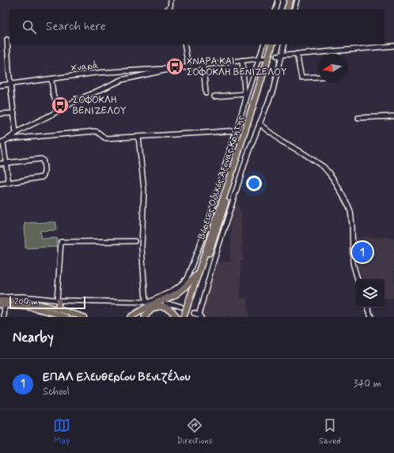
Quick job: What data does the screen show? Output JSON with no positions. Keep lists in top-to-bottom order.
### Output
{
  "streets": {
    "highway": ["Βόρειος Οδικός Άξονας Κρήτης"],
    "street": ["Χναρά"]
  },
  "places": {
    "bus stop": ["ΧΝΑΡΑ ΚΑΙ ΣΟΦΟΚΛΗ ΒΕΝΙΖΕΛΟΥ", "ΣΟΦΟΚΛΗ ΒΕΝΙΖΕΛΟΥ"]
  },
  "scale_bar": "200 m",
  "north": "left",
  "page": {
    "search": "Search here",
    "pins": "1",
    "scale": "200 m",
    "heading": "Nearby",
    "list": [
      {
        "mark": "1",
        "name": "ΕΠΑΛ Ελευθερίου Βενιζέλου",
        "note": "School",
        "value": "340 m"
      }
    ],
    "nav": ["Map", "Directions", "Saved"]
  }
}
